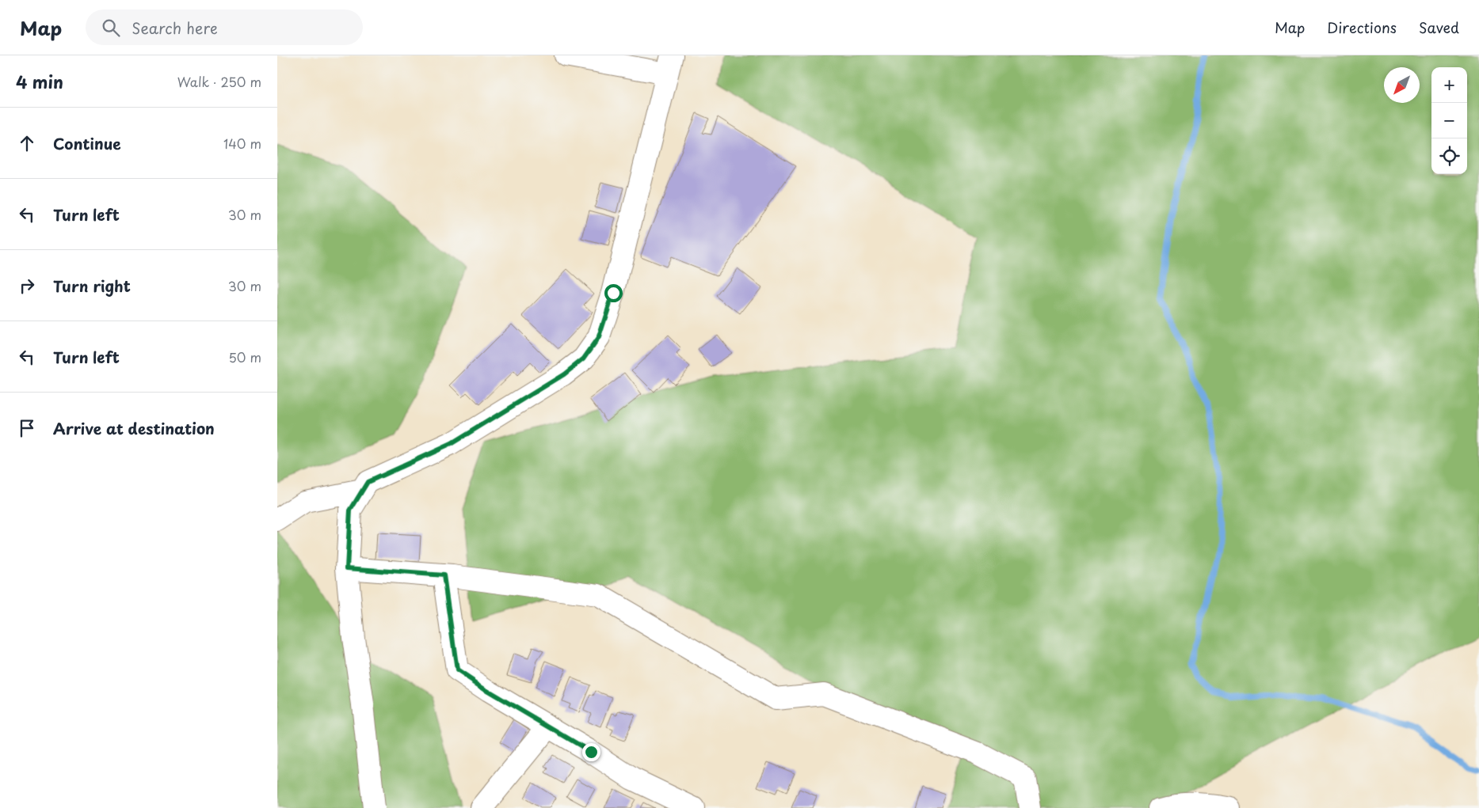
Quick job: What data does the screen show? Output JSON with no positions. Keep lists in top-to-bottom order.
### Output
{
  "north": "bottom left",
  "page": {
    "header": "Map",
    "search": "Search here",
    "nav": ["Map", "Directions", "Saved"],
    "heading": ["4 min", "Walk · 250 m"],
    "map_buttons": ["+", "−"],
    "list": [
      ["Continue", "140 m"],
      ["Turn left", "30 m"],
      ["Turn right", "30 m"],
      ["Turn left", "50 m"],
      "Arrive at destination"
    ]
  }
}
